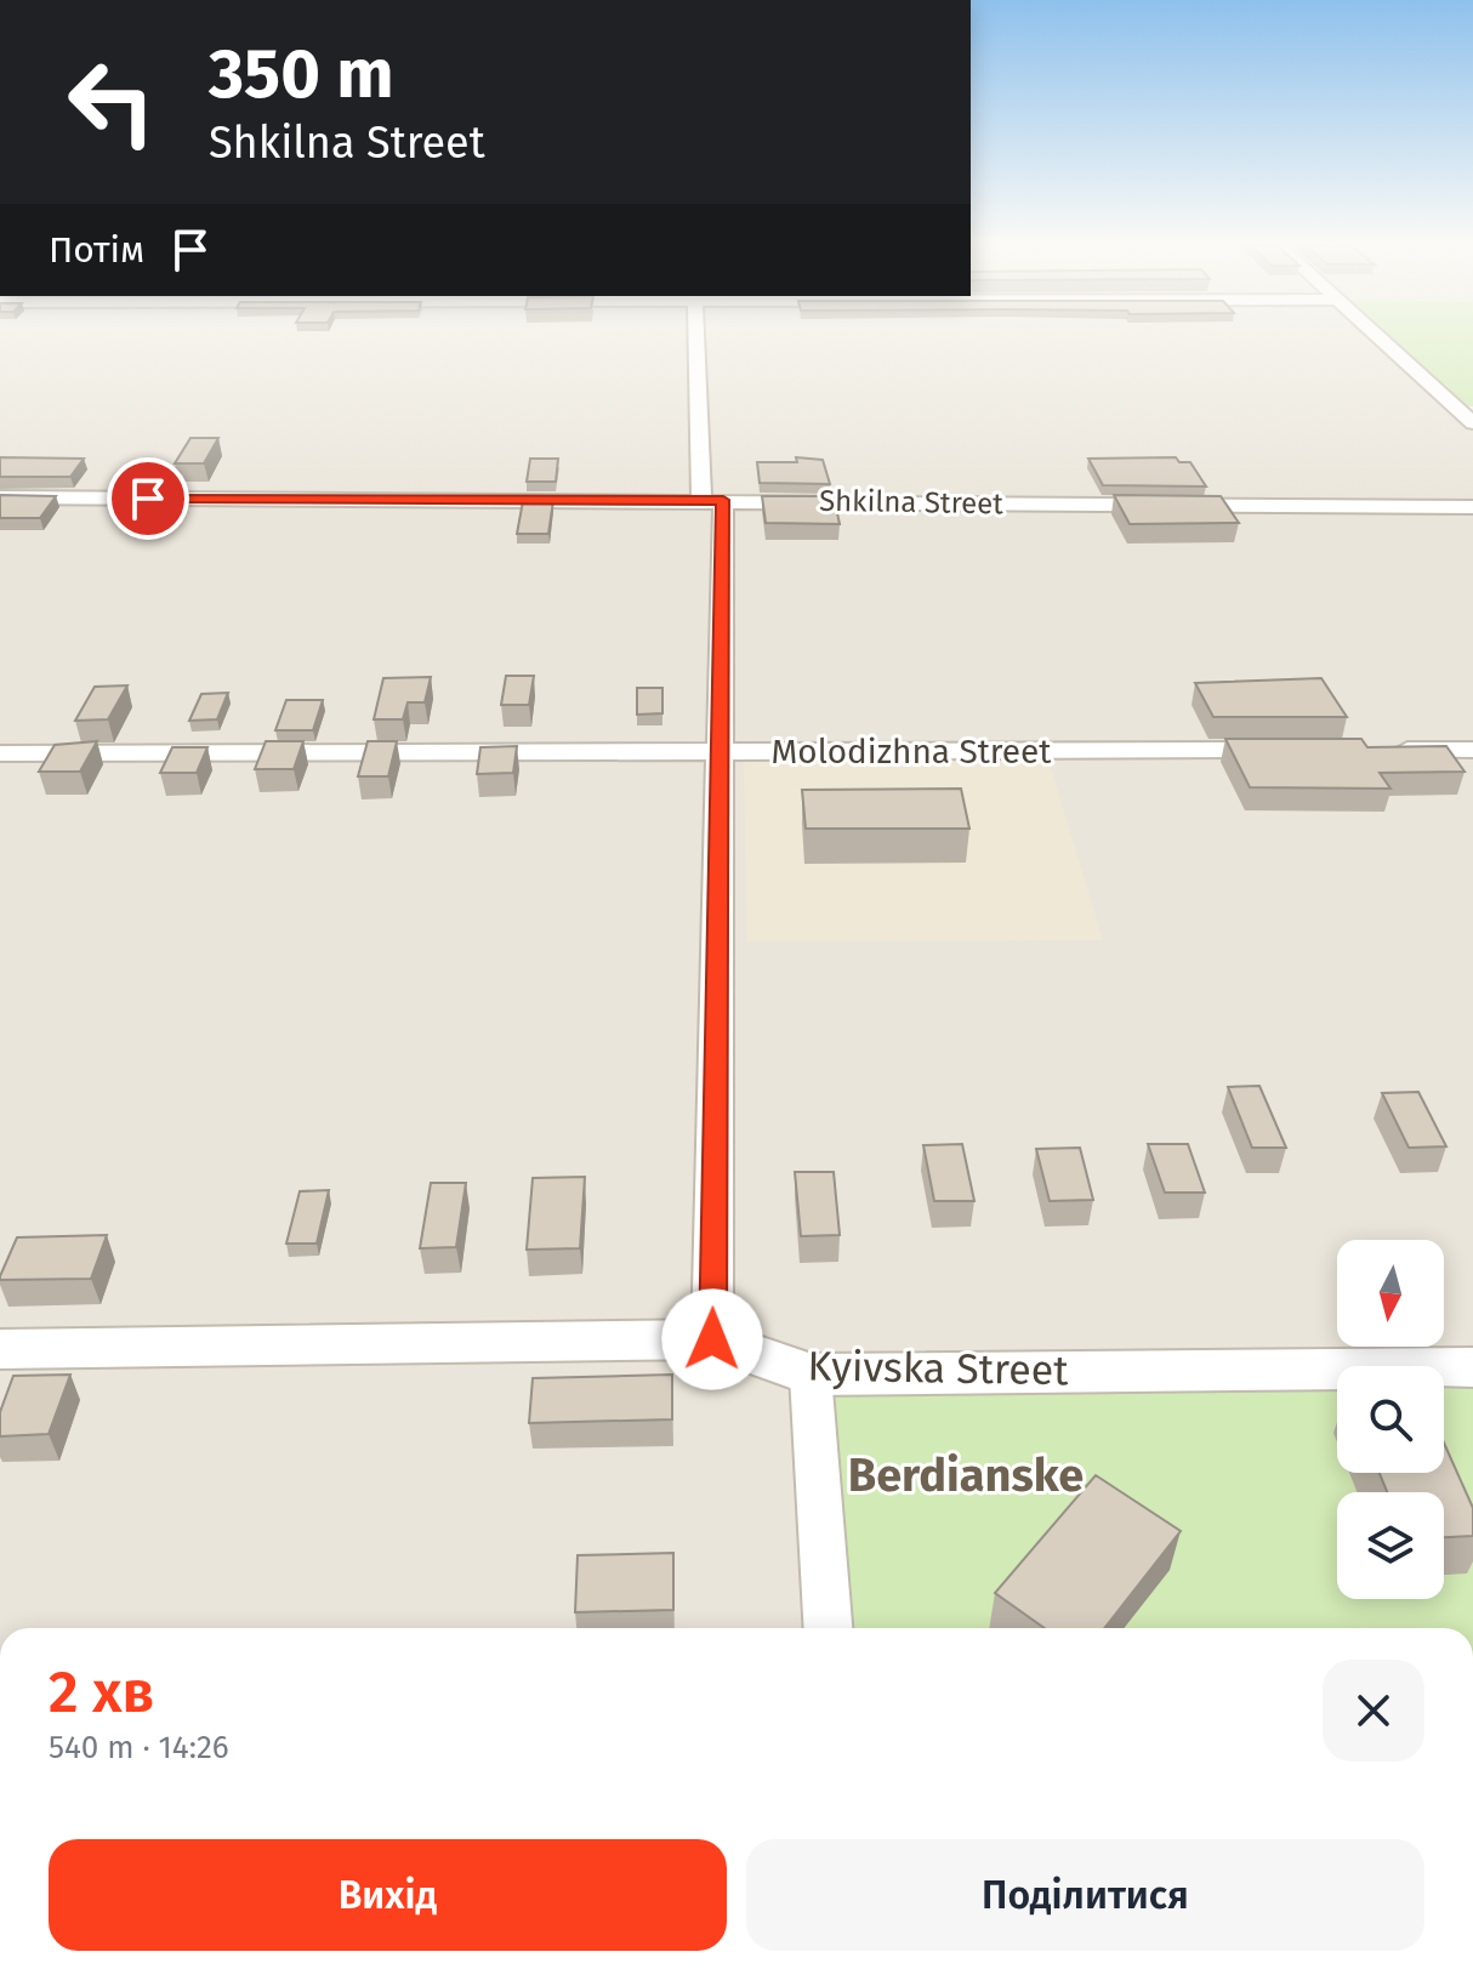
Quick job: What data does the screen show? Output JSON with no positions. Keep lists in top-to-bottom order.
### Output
{
  "streets": {
    "street": ["Shkilna Street", "Molodizhna Street", "Kyivska Street"]
  },
  "districts": ["Berdianske"],
  "north": "bottom",
  "page": {
    "turn": ["350 m", "Shkilna Street"],
    "then": "Потім",
    "heading": ["2 хв", "540 m · 14:26"],
    "buttons": ["Вихід", "Поділитися"]
  }
}
